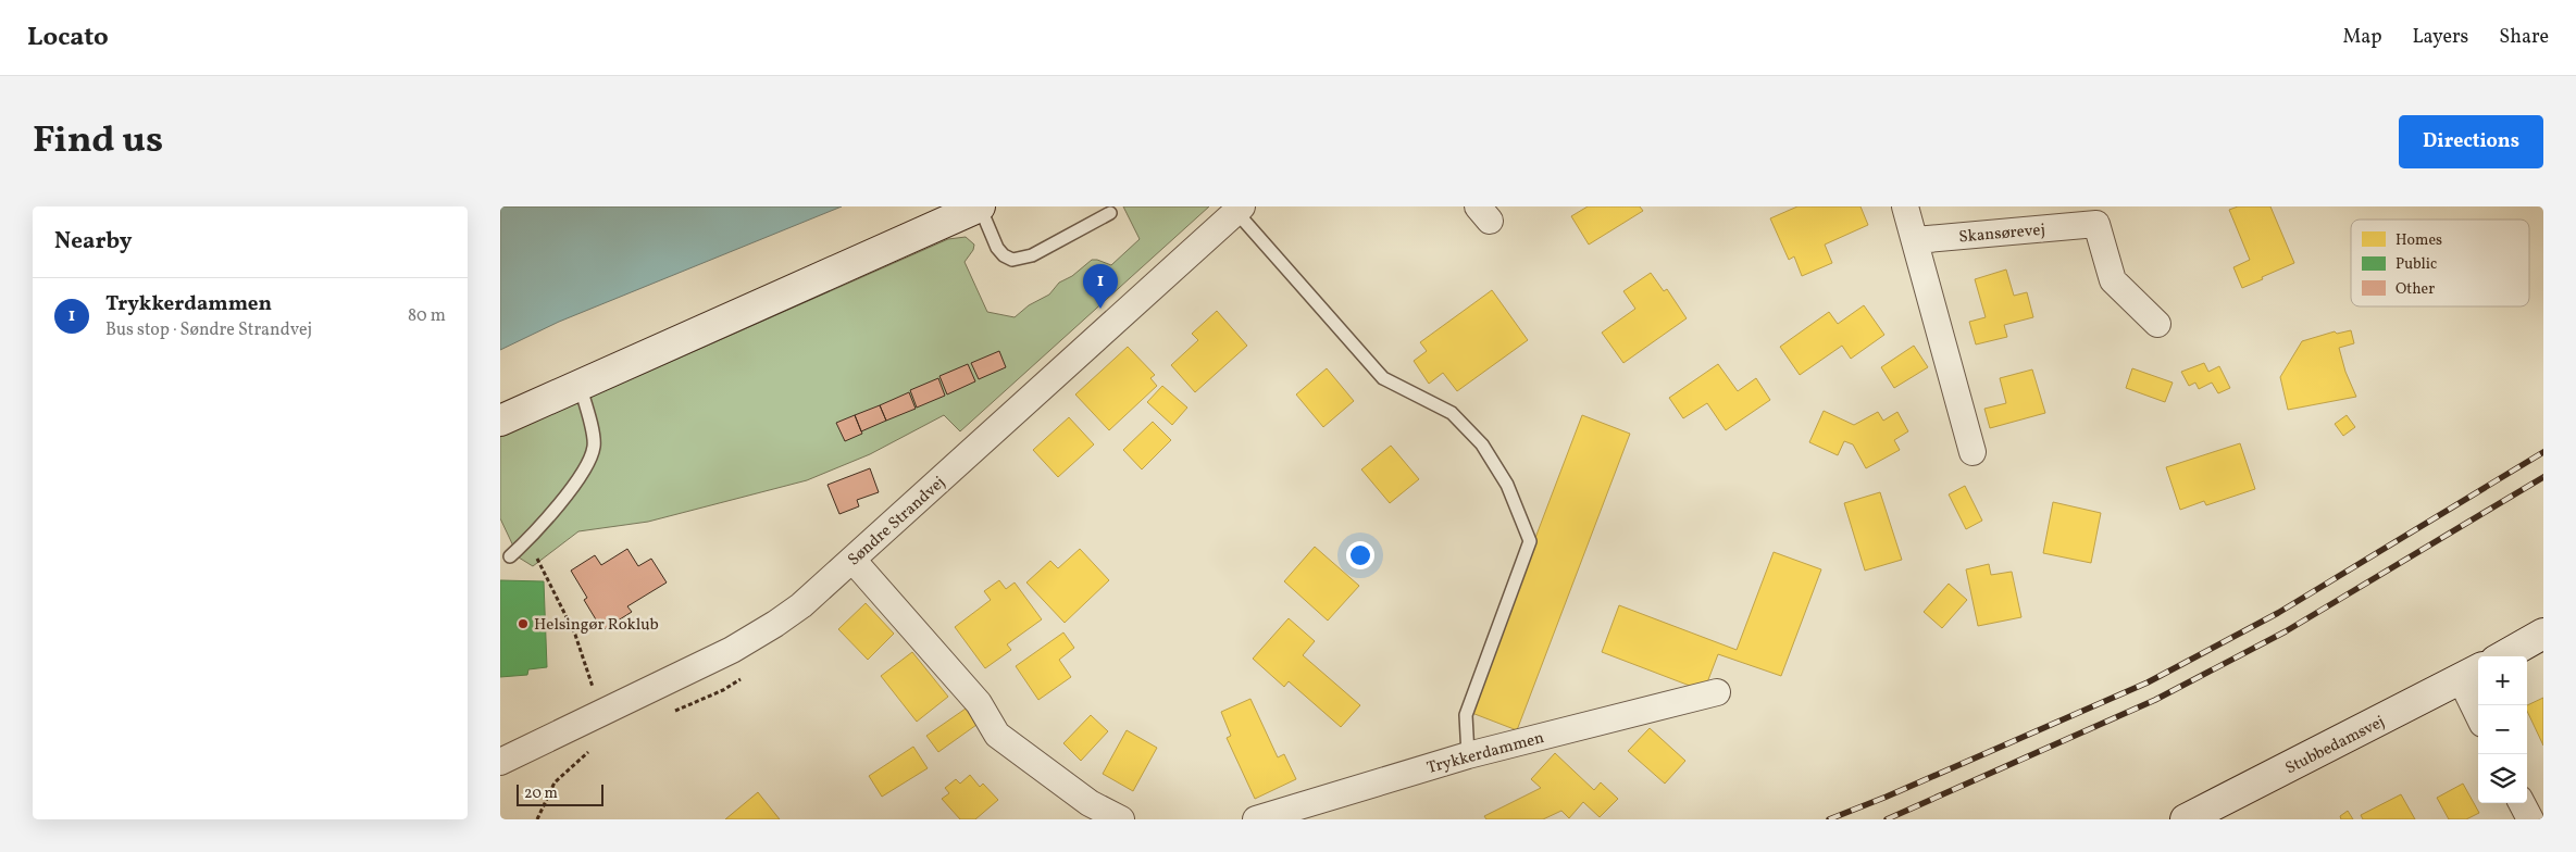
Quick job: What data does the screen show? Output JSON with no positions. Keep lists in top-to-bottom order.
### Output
{
  "streets": {
    "main road": ["Stubbedamsvej"],
    "street": ["Skansørevej", "Søndre Strandvej", "Trykkerdammen"]
  },
  "places": ["Helsingør Roklub"],
  "legend": ["Homes", "Public", "Other"],
  "scale_bar": "20 m",
  "page": {
    "header": "Locato",
    "nav": ["Map", "Layers", "Share"],
    "title": "Find us",
    "buttons": "Directions",
    "heading": "Nearby",
    "pins": "1",
    "list": [
      {
        "mark": "1",
        "name": "Trykkerdammen",
        "note": "Bus stop · Søndre Strandvej",
        "value": "80 m"
      }
    ],
    "map_buttons": ["+", "−"],
    "scale": "20 m"
  }
}
